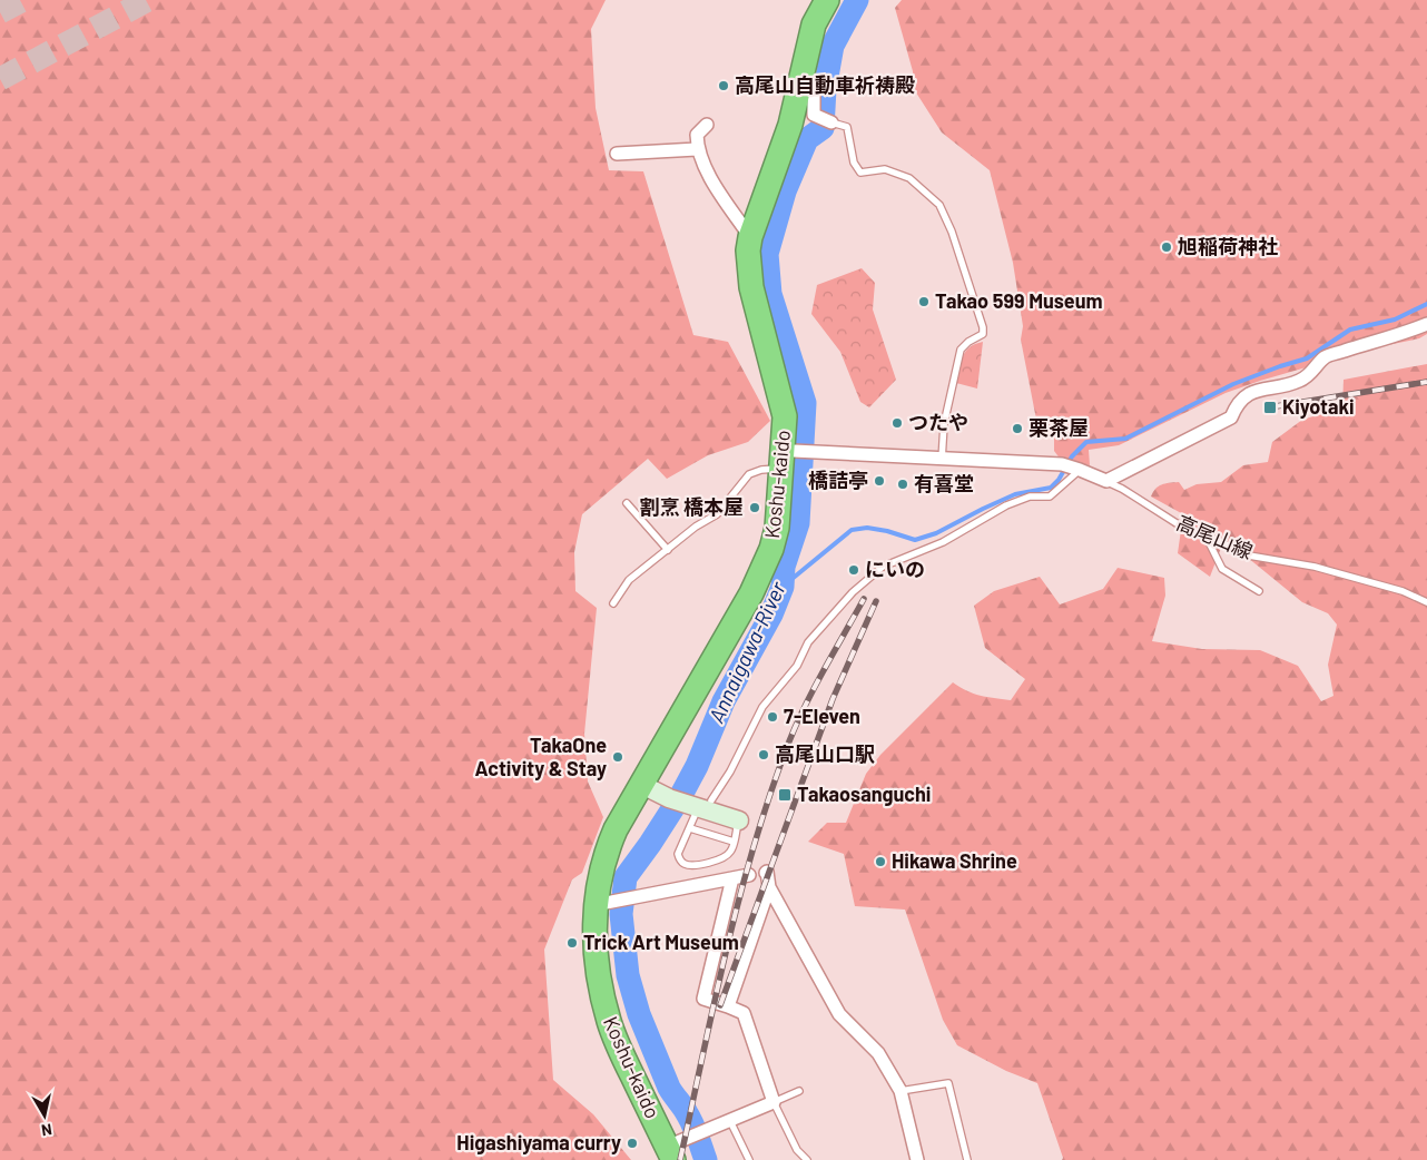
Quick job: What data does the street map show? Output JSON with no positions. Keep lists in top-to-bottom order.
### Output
{
  "streets": {
    "highway": ["Koshu-kaido"],
    "street": ["高尾山線"]
  },
  "crossings": [
    ["Koshu-kaido", "高尾山線"]
  ],
  "water": ["Annaigawa-River"],
  "places": {
    "other": [
      "高尾山自動車祈祷殿",
      "旭稲荷神社",
      "Takao 599 Museum",
      "つたや",
      "栗茶屋",
      "橋詰亭",
      "有喜堂",
      "割烹 橋本屋",
      "にいの",
      "7-Eleven",
      "高尾山口駅",
      "TakaOne Activity & Stay",
      "Hikawa Shrine",
      "Trick Art Museum",
      "Higashiyama curry"
    ],
    "transit": ["Kiyotaki", "Takaosanguchi"]
  },
  "north": "bottom"
}
